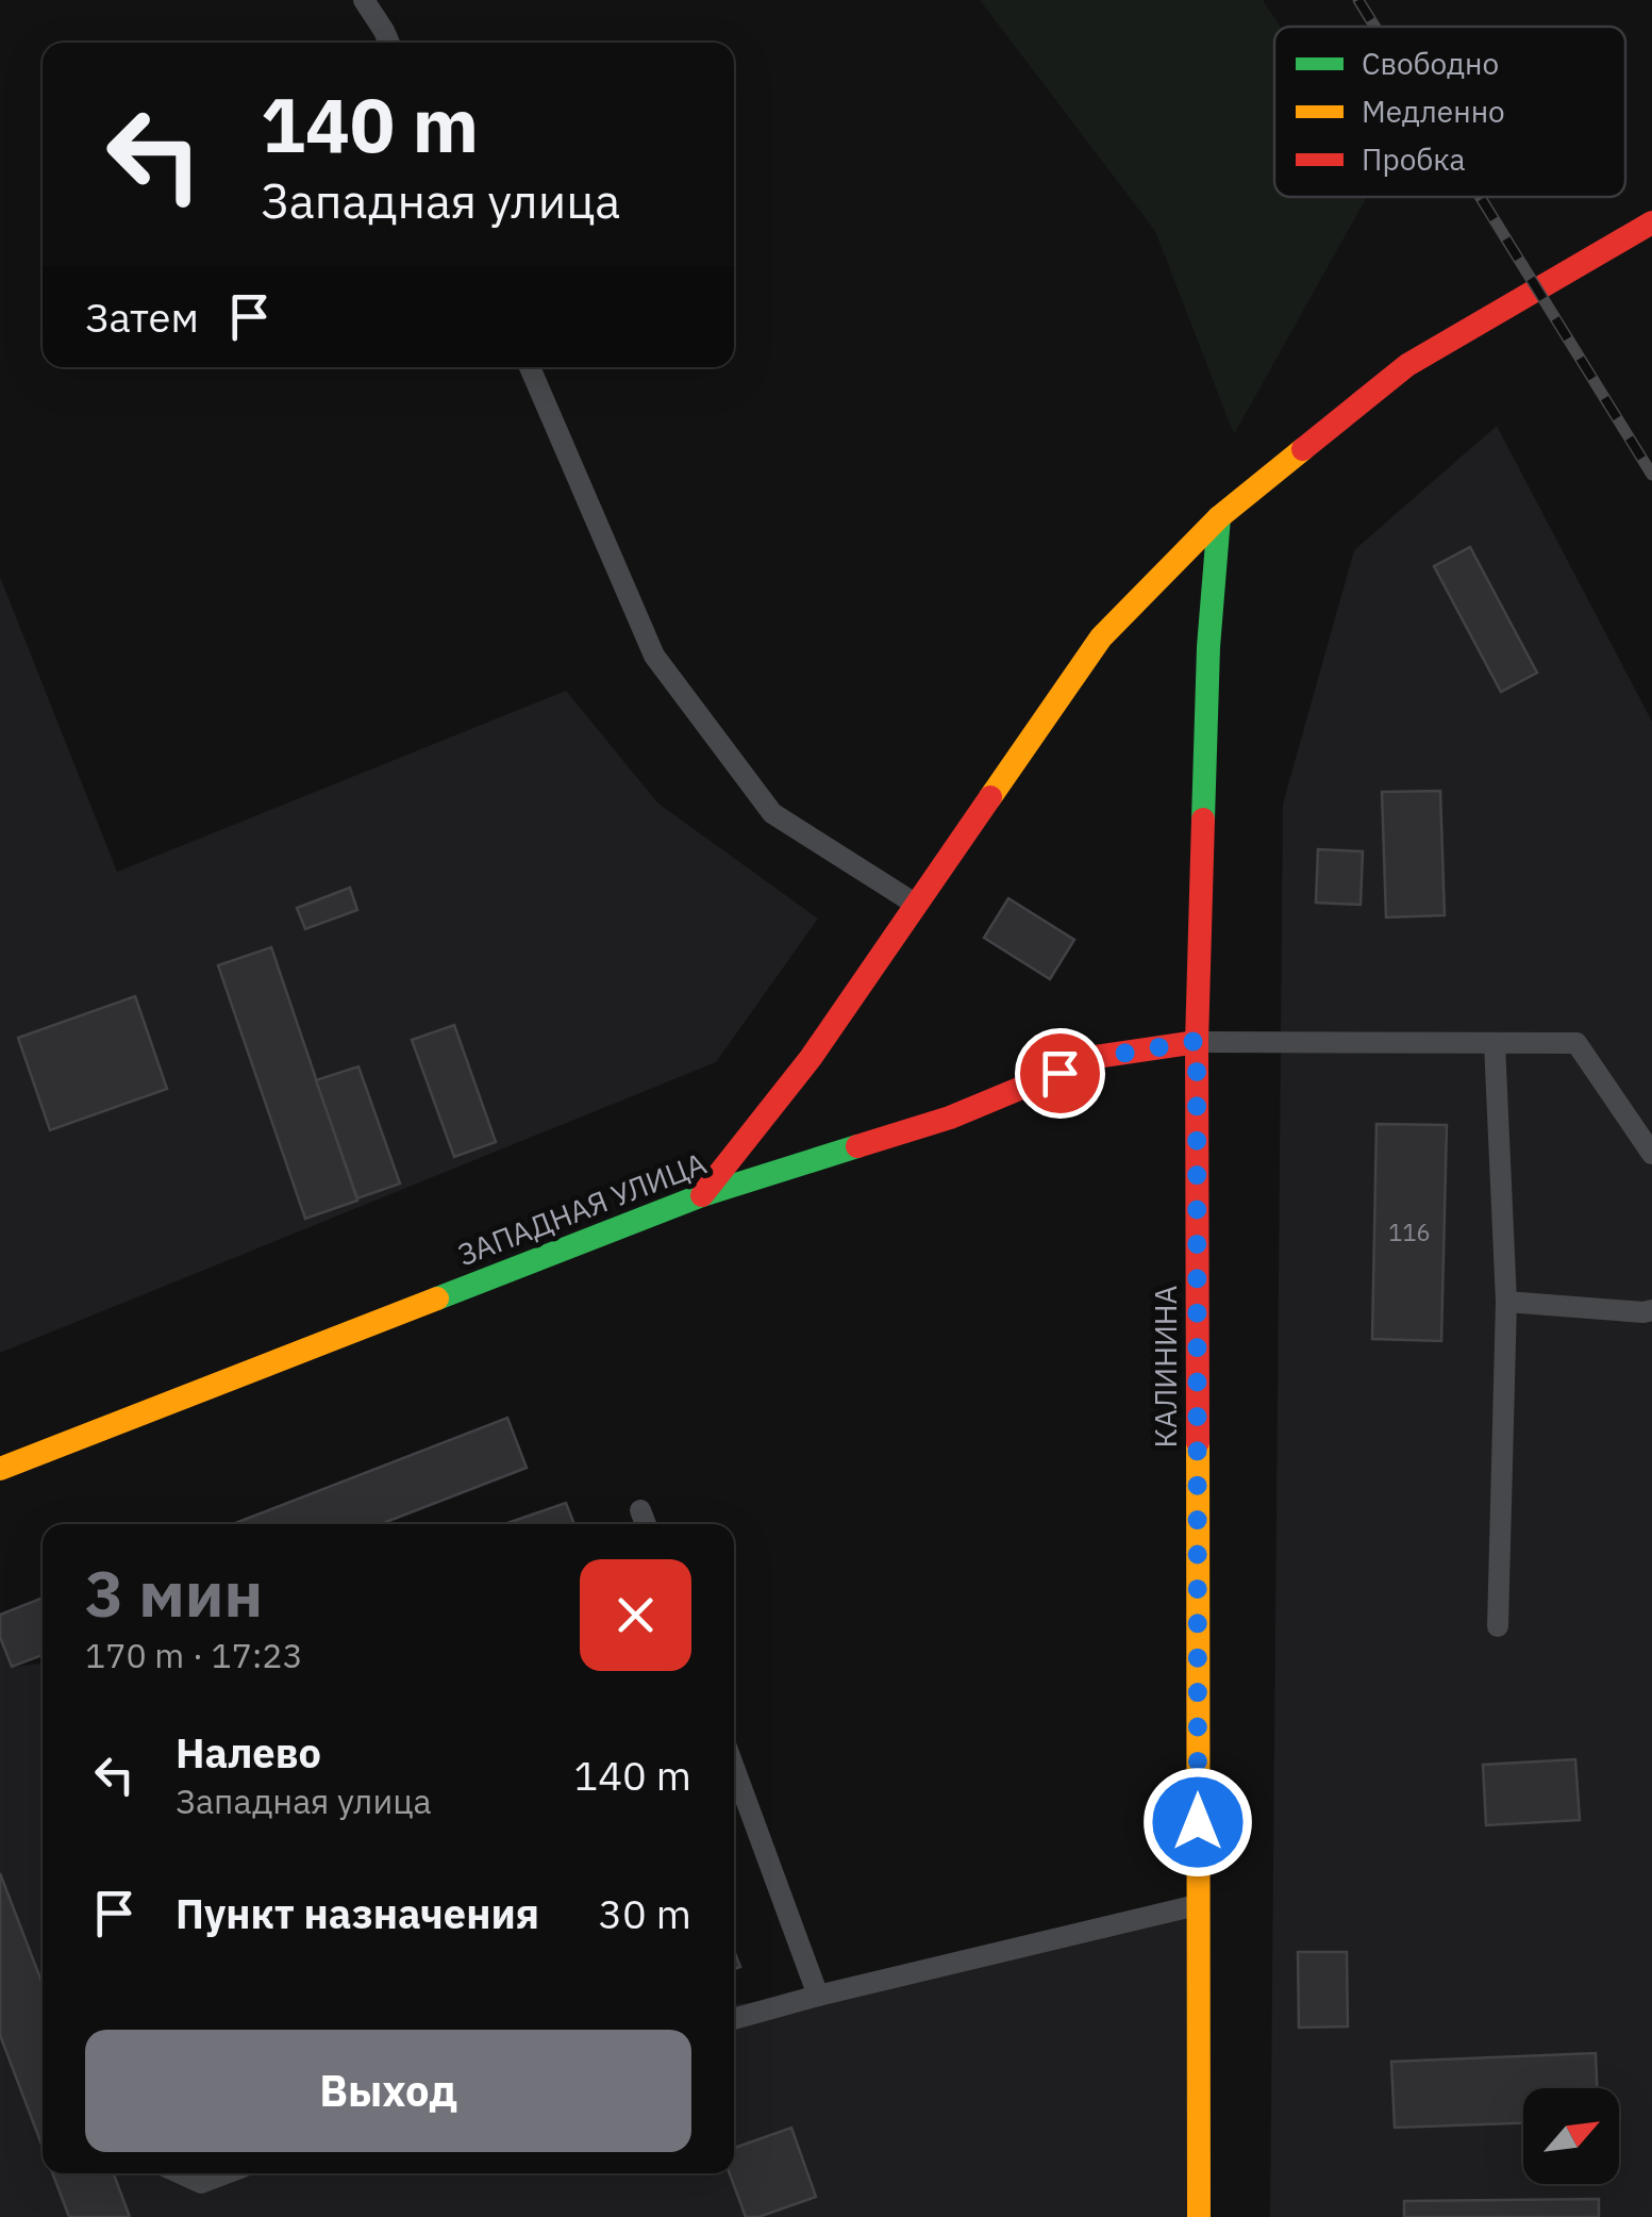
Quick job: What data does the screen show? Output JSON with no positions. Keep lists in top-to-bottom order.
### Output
{
  "streets": {
    "street": ["ЗАПАДНАЯ УЛИЦА", "КАЛИНИНА"]
  },
  "crossings": [
    ["ЗАПАДНАЯ УЛИЦА", "КАЛИНИНА"]
  ],
  "house_numbers": ["116"],
  "legend": ["Свободно", "Медленно", "Пробка"],
  "north": "top right",
  "page": {
    "turn": ["140 m", "Западная улица"],
    "then": "Затем",
    "heading": ["3 мин", "170 m · 17:23"],
    "list": [
      {
        "name": "Налево",
        "note": "Западная улица",
        "value": "140 m"
      },
      {
        "name": "Пункт назначения",
        "value": "30 m"
      }
    ],
    "buttons": "Выход"
  }
}
